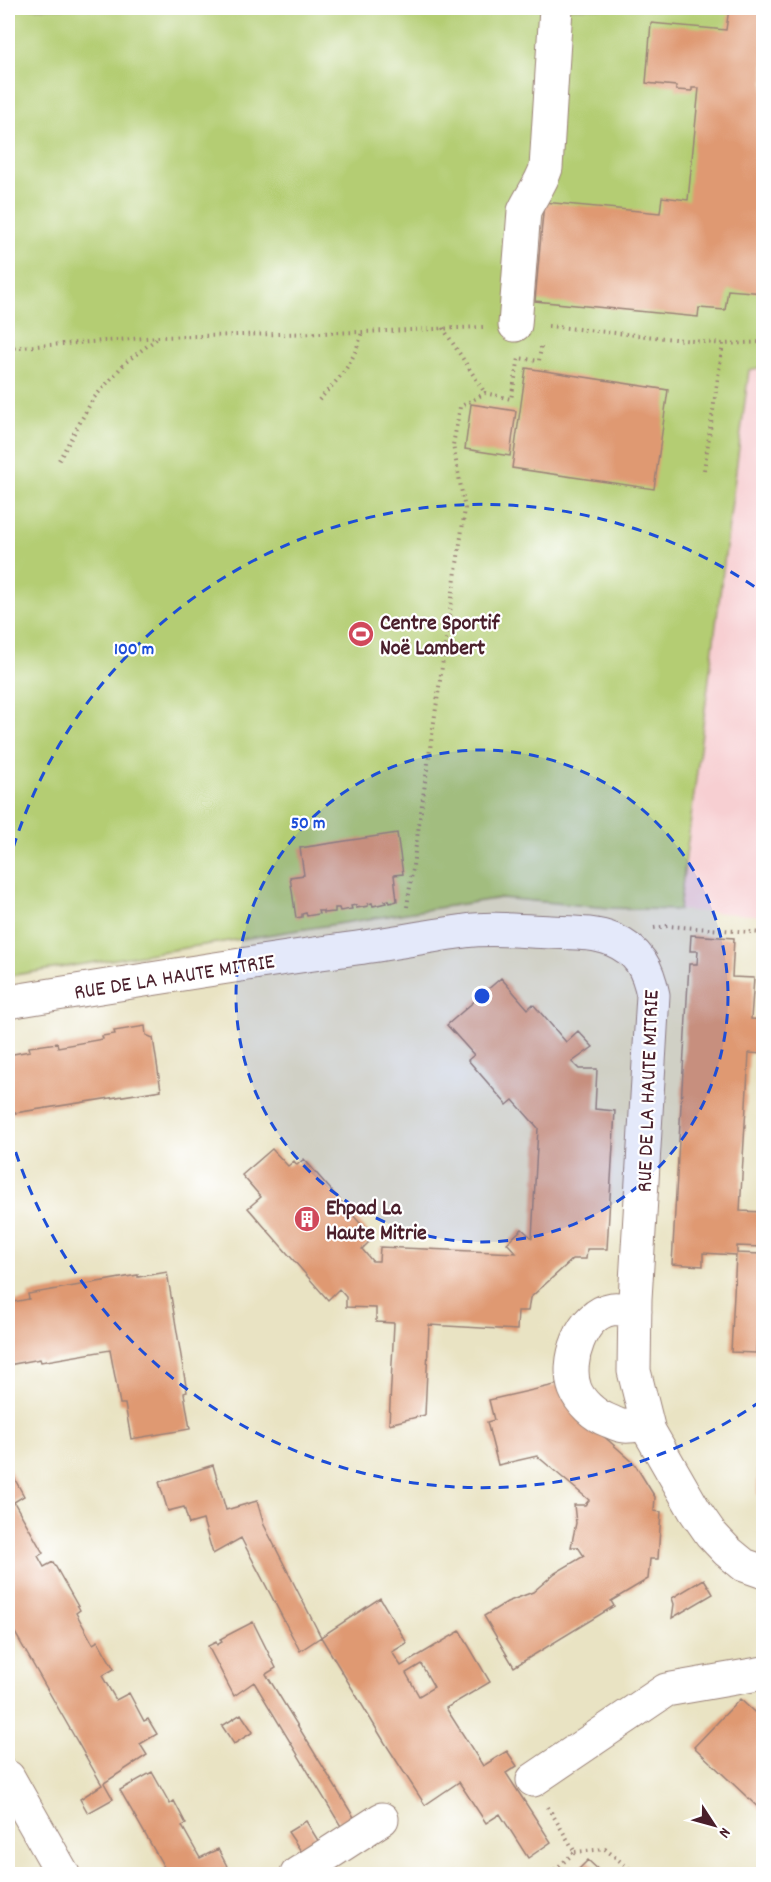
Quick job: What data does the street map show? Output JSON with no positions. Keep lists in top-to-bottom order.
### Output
{
  "streets": {
    "street": ["RUE DE LA HAUTE MITRIE"]
  },
  "places": {
    "sports": ["Centre Sportif Noë Lambert"],
    "building": ["Ehpad La Haute Mitrie"]
  },
  "north": "bottom right",
  "rings": ["100 m", "50 m"]
}
